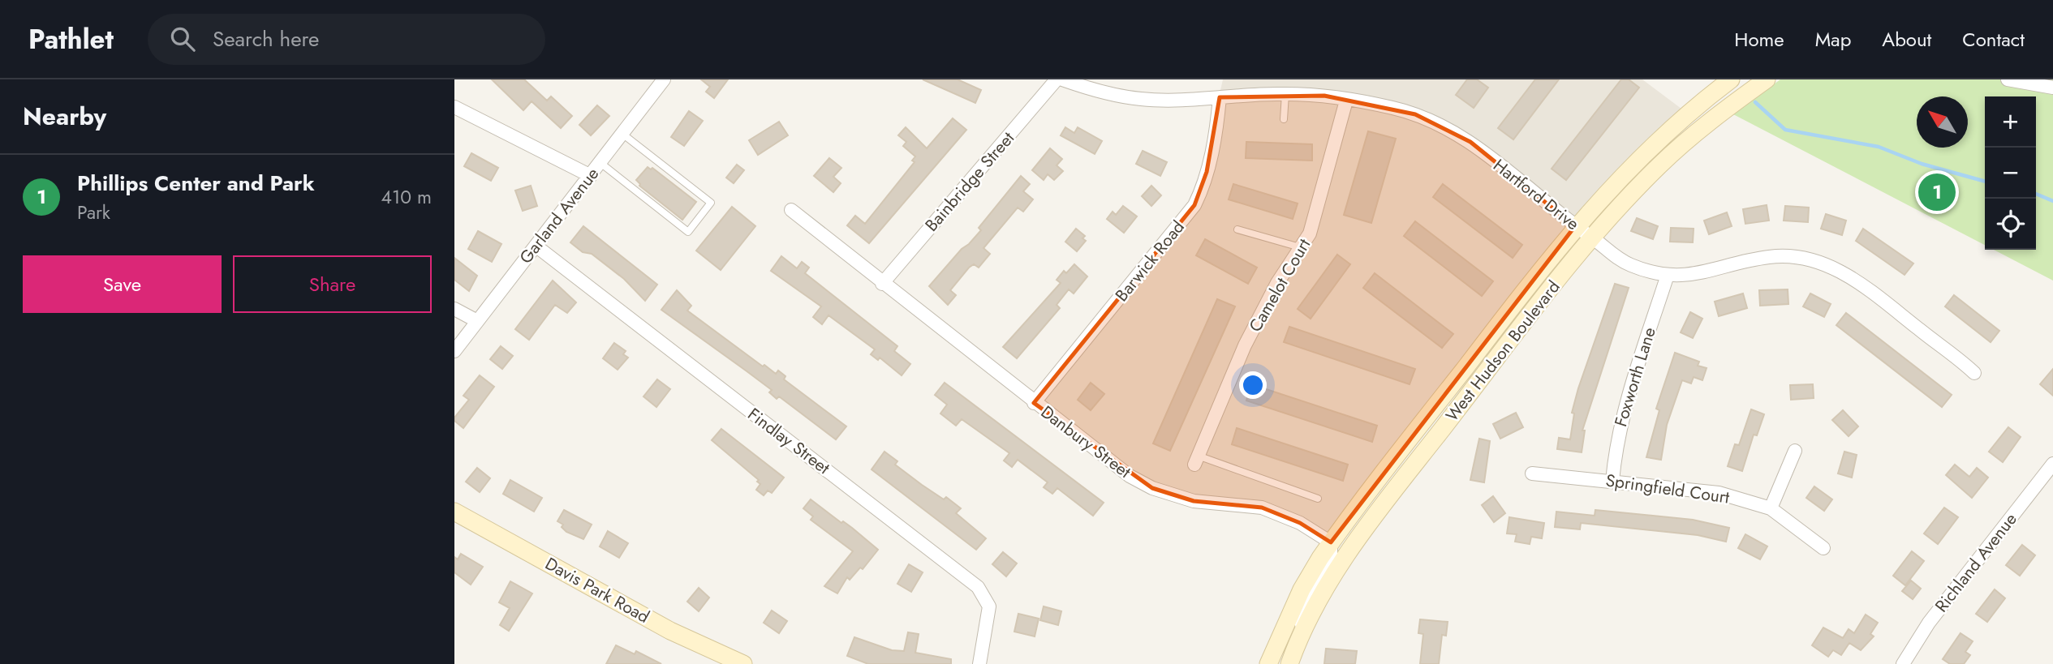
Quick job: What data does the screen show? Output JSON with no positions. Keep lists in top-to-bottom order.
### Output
{
  "streets": {
    "main road": ["West Hudson Boulevard", "Davis Park Road"],
    "street": [
      "Bainbridge Street",
      "Hartford Drive",
      "Garland Avenue",
      "Barwick Road",
      "Camelot Court",
      "Foxworth Lane",
      "Findlay Street",
      "Danbury Street",
      "Springfield Court",
      "Richland Avenue"
    ]
  },
  "crossings": [
    ["Bainbridge Street", "Danbury Street"],
    ["Hartford Drive", "Barwick Road"],
    ["Hartford Drive", "Camelot Court"],
    ["Hartford Drive", "West Hudson Boulevard"],
    ["Hartford Drive", "Foxworth Lane"],
    ["Garland Avenue", "Findlay Street"],
    ["Barwick Road", "Danbury Street"],
    ["West Hudson Boulevard", "Danbury Street"],
    ["Foxworth Lane", "Springfield Court"]
  ],
  "north": "top left",
  "page": {
    "header": "Pathlet",
    "search": "Search here",
    "nav": [
      "Home",
      "Map",
      "About",
      "Contact"
    ],
    "heading": "Nearby",
    "map_buttons": ["+", "−"],
    "list": [
      {
        "mark": "1",
        "name": "Phillips Center and Park",
        "note": "Park",
        "value": "410 m"
      }
    ],
    "pins": "1",
    "buttons": ["Save", "Share"]
  }
}
